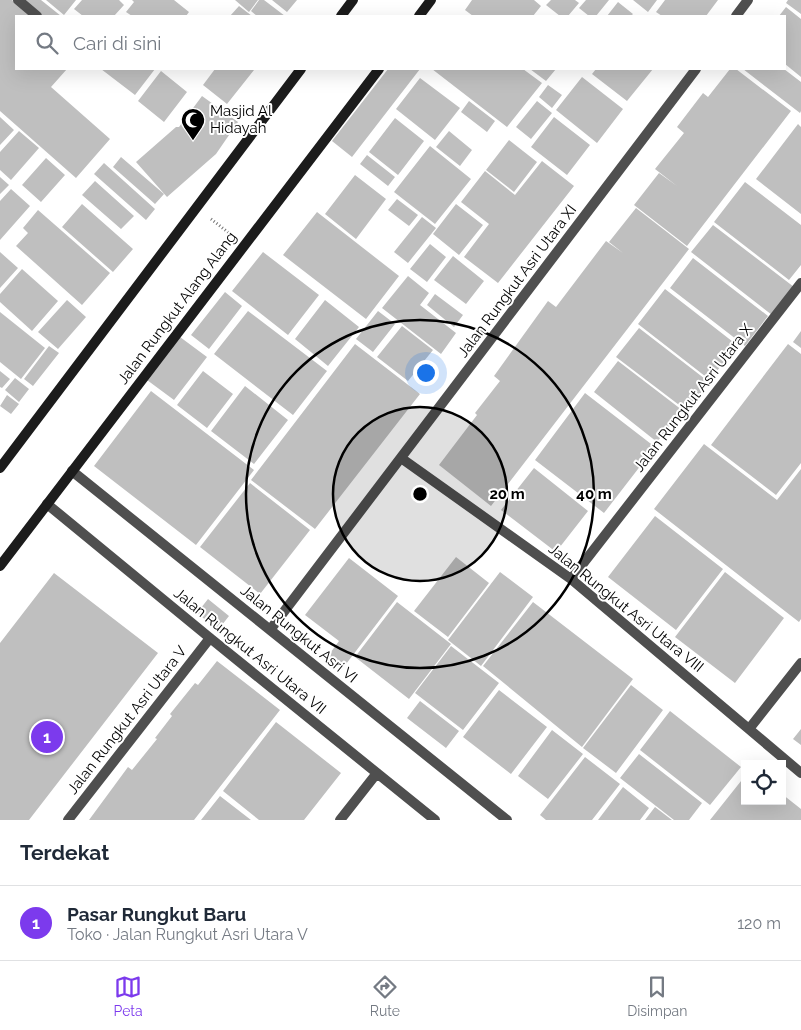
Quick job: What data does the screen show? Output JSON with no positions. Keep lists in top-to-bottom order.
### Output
{
  "streets": {
    "street": [
      "Jalan Rungkut Asri Utara XI",
      "Jalan Rungkut Alang Alang",
      "Jalan Rungkut Asri Utara X",
      "Jalan Rungkut Asri Utara VIII",
      "Jalan Rungkut Asri VI",
      "Jalan Rungkut Asri Utara VII",
      "Jalan Rungkut Asri Utara V"
    ]
  },
  "crossings": [
    ["Jalan Rungkut Asri Utara XI", "Jalan Rungkut Asri Utara VIII"],
    ["Jalan Rungkut Asri Utara XI", "Jalan Rungkut Asri VI"],
    ["Jalan Rungkut Alang Alang", "Jalan Rungkut Asri VI"],
    ["Jalan Rungkut Alang Alang", "Jalan Rungkut Asri Utara VII"],
    ["Jalan Rungkut Asri Utara X", "Jalan Rungkut Asri Utara VIII"],
    ["Jalan Rungkut Asri Utara VII", "Jalan Rungkut Asri Utara V"]
  ],
  "places": {
    "mosque": ["Masjid Al Hidayah"]
  },
  "page": {
    "search": "Cari di sini",
    "pins": "1",
    "heading": "Terdekat",
    "list": [
      {
        "mark": "1",
        "name": "Pasar Rungkut Baru",
        "note": "Toko · Jalan Rungkut Asri Utara V",
        "value": "120 m"
      }
    ],
    "nav": ["Peta", "Rute", "Disimpan"]
  },
  "rings": ["20 m", "40 m"]
}
